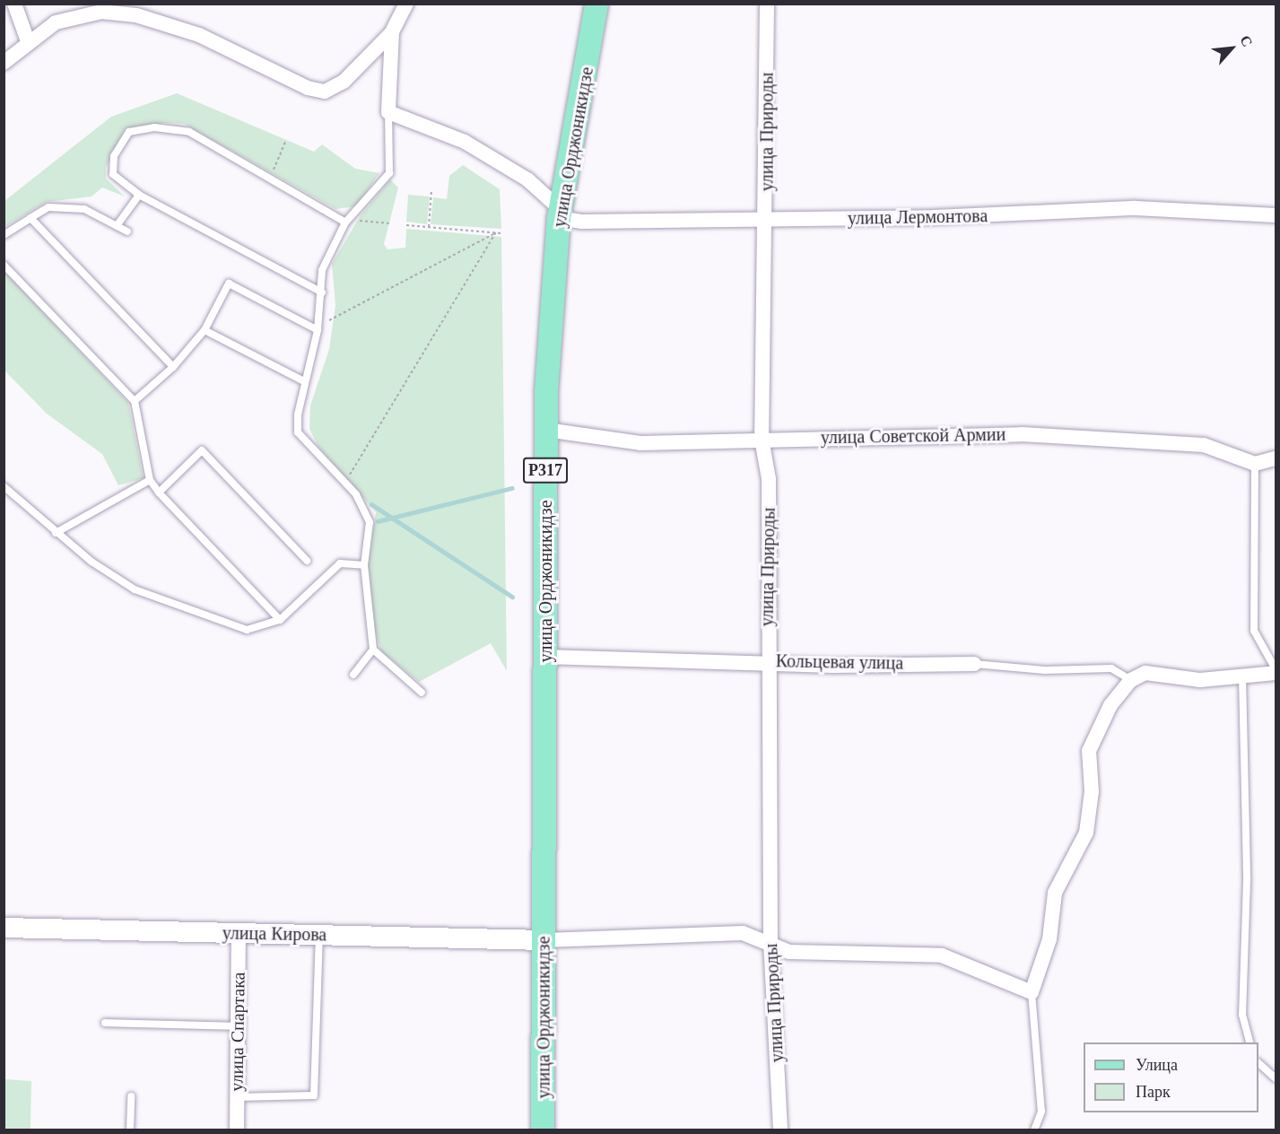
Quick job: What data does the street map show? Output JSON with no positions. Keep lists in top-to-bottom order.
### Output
{
  "streets": {
    "main road": ["улица Орджоникидзе", "Р317", "улица Кирова"],
    "street": [
      "улица Природы",
      "улица Лермонтова",
      "улица Советской Армии",
      "Кольцевая улица",
      "улица Спартака"
    ]
  },
  "crossings": [
    ["улица Природы", "улица Лермонтова"],
    ["улица Природы", "улица Советской Армии"],
    ["улица Природы", "Кольцевая улица"],
    ["улица Орджоникидзе", "улица Лермонтова"],
    ["улица Орджоникидзе", "улица Советской Армии"],
    ["улица Орджоникидзе", "Кольцевая улица"],
    ["улица Орджоникидзе", "улица Кирова"],
    ["улица Кирова", "улица Спартака"]
  ],
  "legend": ["Улица", "Парк"],
  "north": "top right"
}
